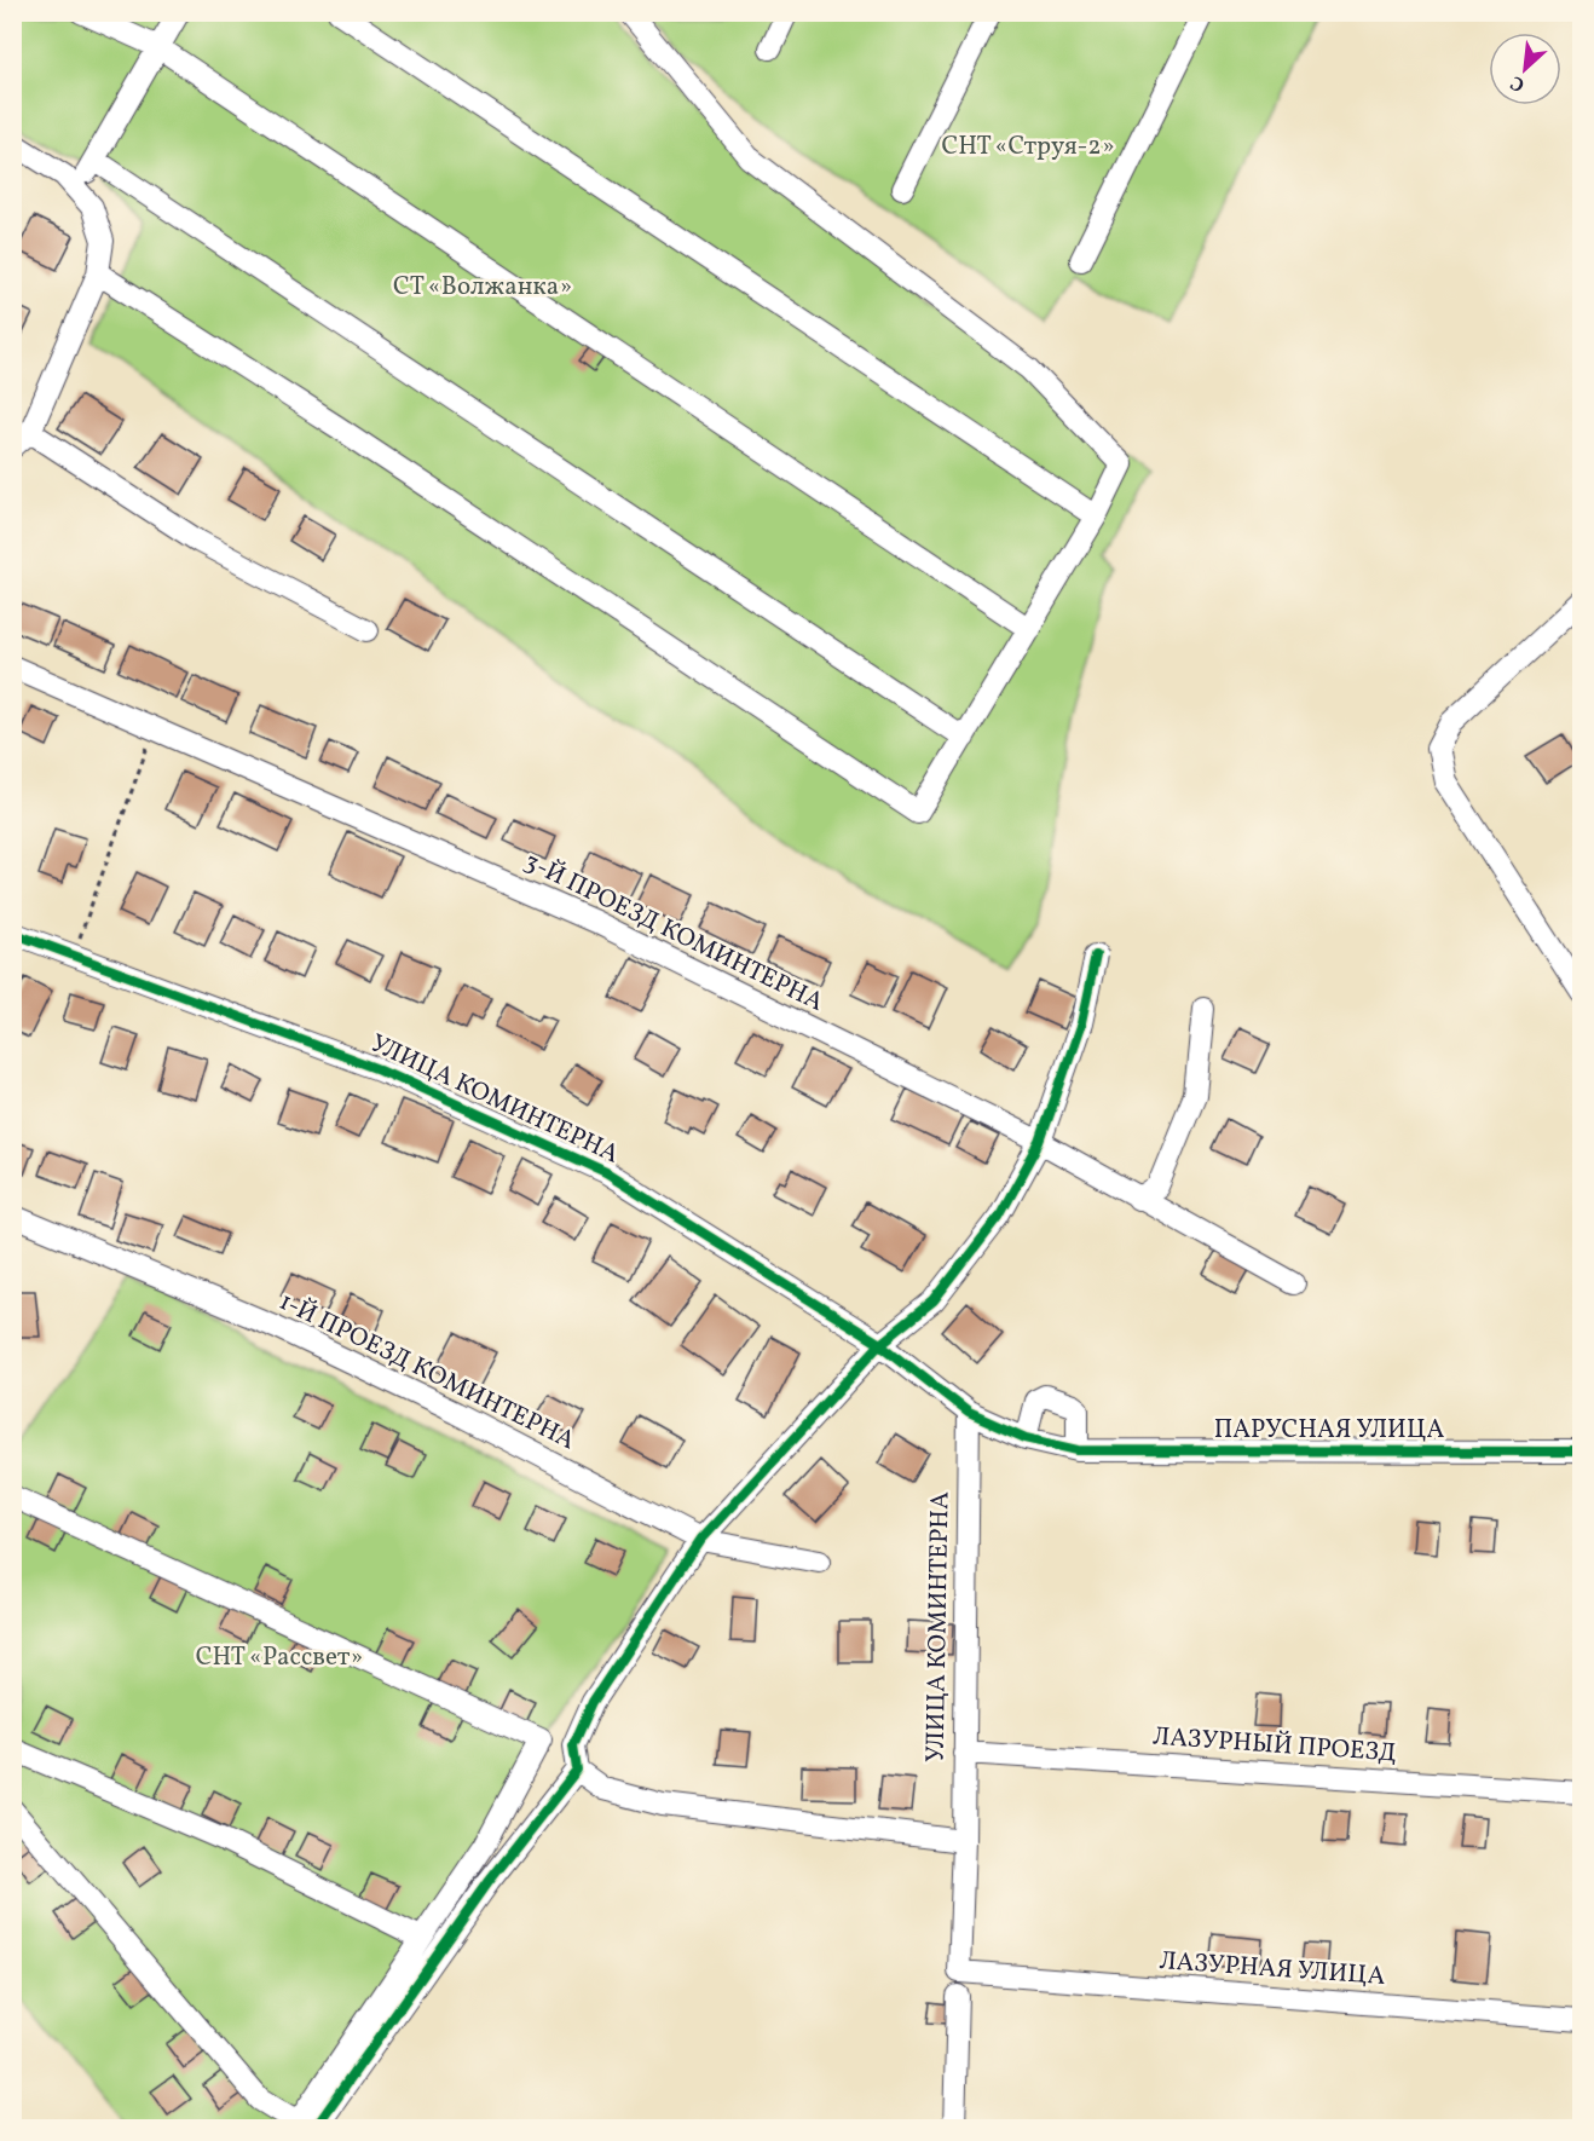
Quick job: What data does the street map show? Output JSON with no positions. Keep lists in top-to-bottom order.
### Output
{
  "streets": {
    "street": [
      "3-Й ПРОЕЗД КОМИНТЕРНА",
      "УЛИЦА КОМИНТЕРНА",
      "1-Й ПРОЕЗД КОМИНТЕРНА",
      "ПАРУСНАЯ УЛИЦА",
      "ЛАЗУРНЫЙ ПРОЕЗД",
      "ЛАЗУРНАЯ УЛИЦА"
    ]
  },
  "crossings": [
    ["УЛИЦА КОМИНТЕРНА", "ПАРУСНАЯ УЛИЦА"],
    ["УЛИЦА КОМИНТЕРНА", "ЛАЗУРНЫЙ ПРОЕЗД"],
    ["УЛИЦА КОМИНТЕРНА", "ЛАЗУРНАЯ УЛИЦА"]
  ],
  "parks": ["СНТ «Струя-2»", "СТ «Волжанка»", "СНТ «Рассвет»"],
  "north": "bottom left"
}
